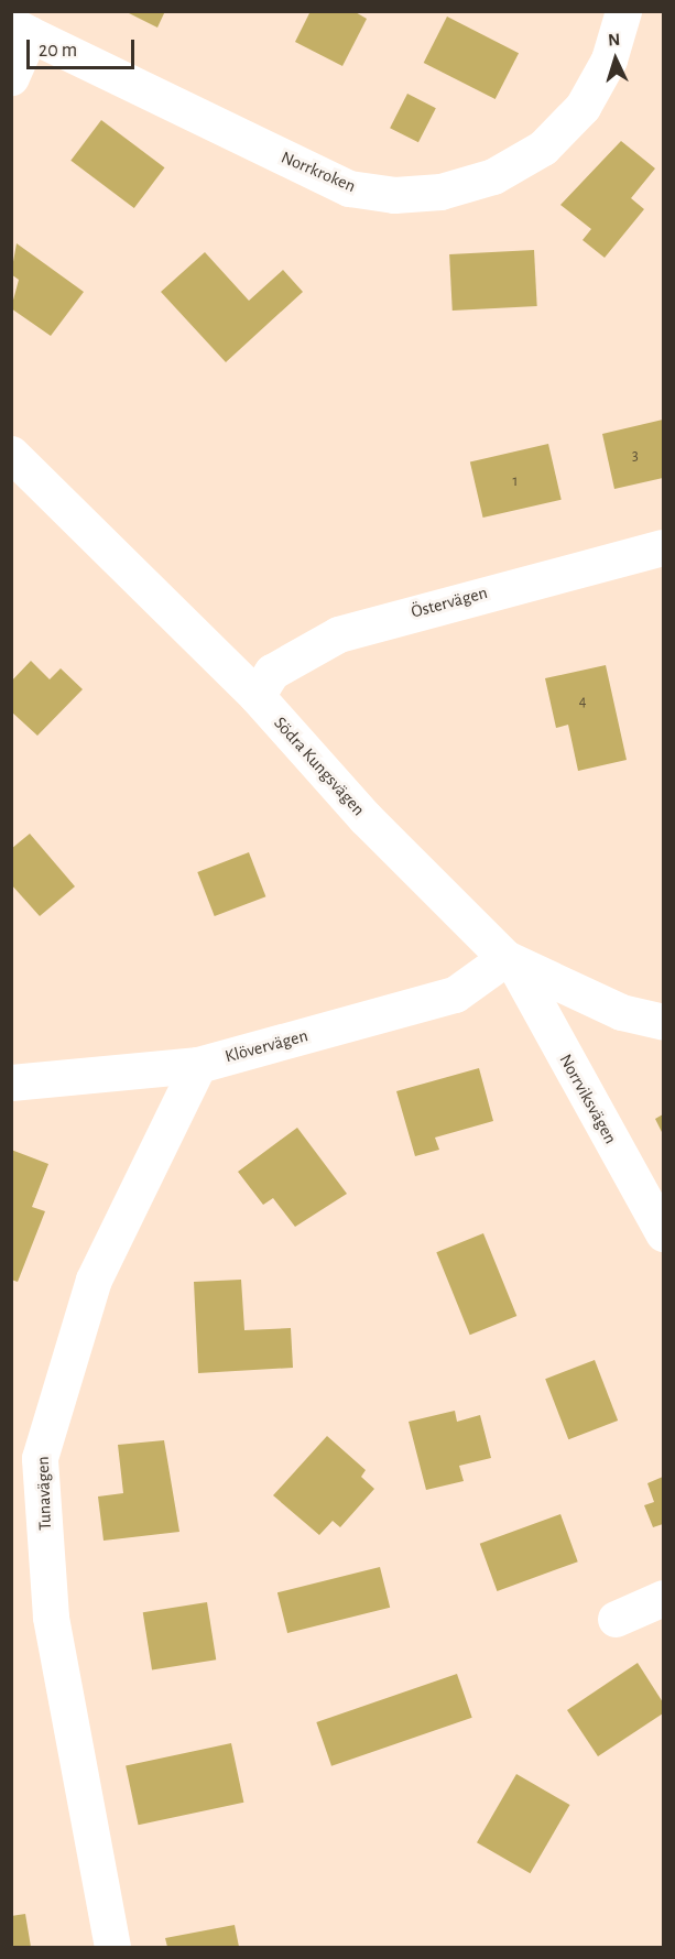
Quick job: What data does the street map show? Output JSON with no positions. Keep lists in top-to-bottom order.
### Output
{
  "streets": {
    "street": [
      "Norrkroken",
      "Östervägen",
      "Södra Kungsvägen",
      "Klövervägen",
      "Norrviksvägen",
      "Tunavägen"
    ]
  },
  "crossings": [
    ["Östervägen", "Södra Kungsvägen"],
    ["Södra Kungsvägen", "Klövervägen"],
    ["Södra Kungsvägen", "Norrviksvägen"],
    ["Klövervägen", "Norrviksvägen"],
    ["Klövervägen", "Tunavägen"]
  ],
  "house_numbers": ["3", "1", "4"],
  "scale_bar": "20 m",
  "north": "top"
}
